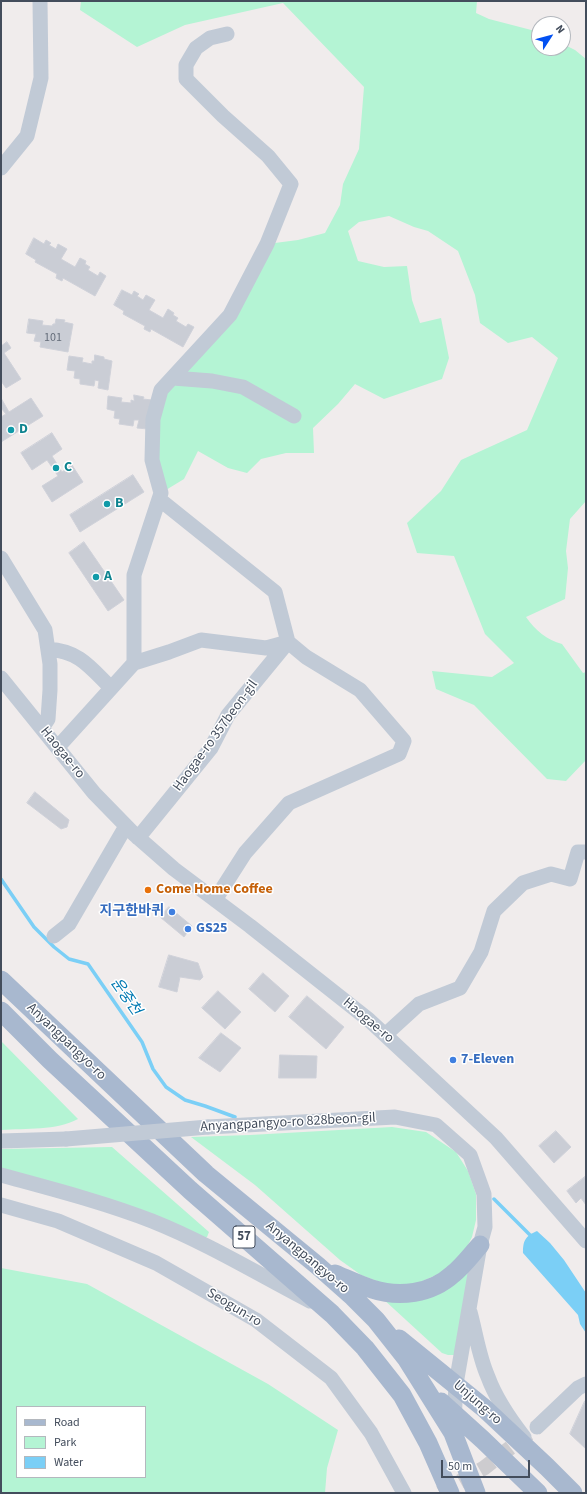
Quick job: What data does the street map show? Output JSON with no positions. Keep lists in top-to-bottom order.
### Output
{
  "streets": {
    "main road": ["Anyangpangyo-ro", "57", "Unjung-ro"],
    "street": [
      "Haogae-ro 357beon-gil",
      "Haogae-ro",
      "Anyangpangyo-ro 828beon-gil",
      "Seogun-ro"
    ]
  },
  "crossings": [
    ["Haogae-ro 357beon-gil", "Haogae-ro"],
    ["Anyangpangyo-ro", "Anyangpangyo-ro 828beon-gil"],
    ["Anyangpangyo-ro", "Unjung-ro"],
    ["Anyangpangyo-ro 828beon-gil", "Unjung-ro"]
  ],
  "water": ["운중천"],
  "places": [
    "D",
    "C",
    "B",
    "A",
    "Come Home Coffee",
    "지구한바퀴",
    "GS25",
    "7-Eleven"
  ],
  "house_numbers": ["101"],
  "legend": ["Road", "Park", "Water"],
  "scale_bar": "50 m",
  "north": "top right"
}
